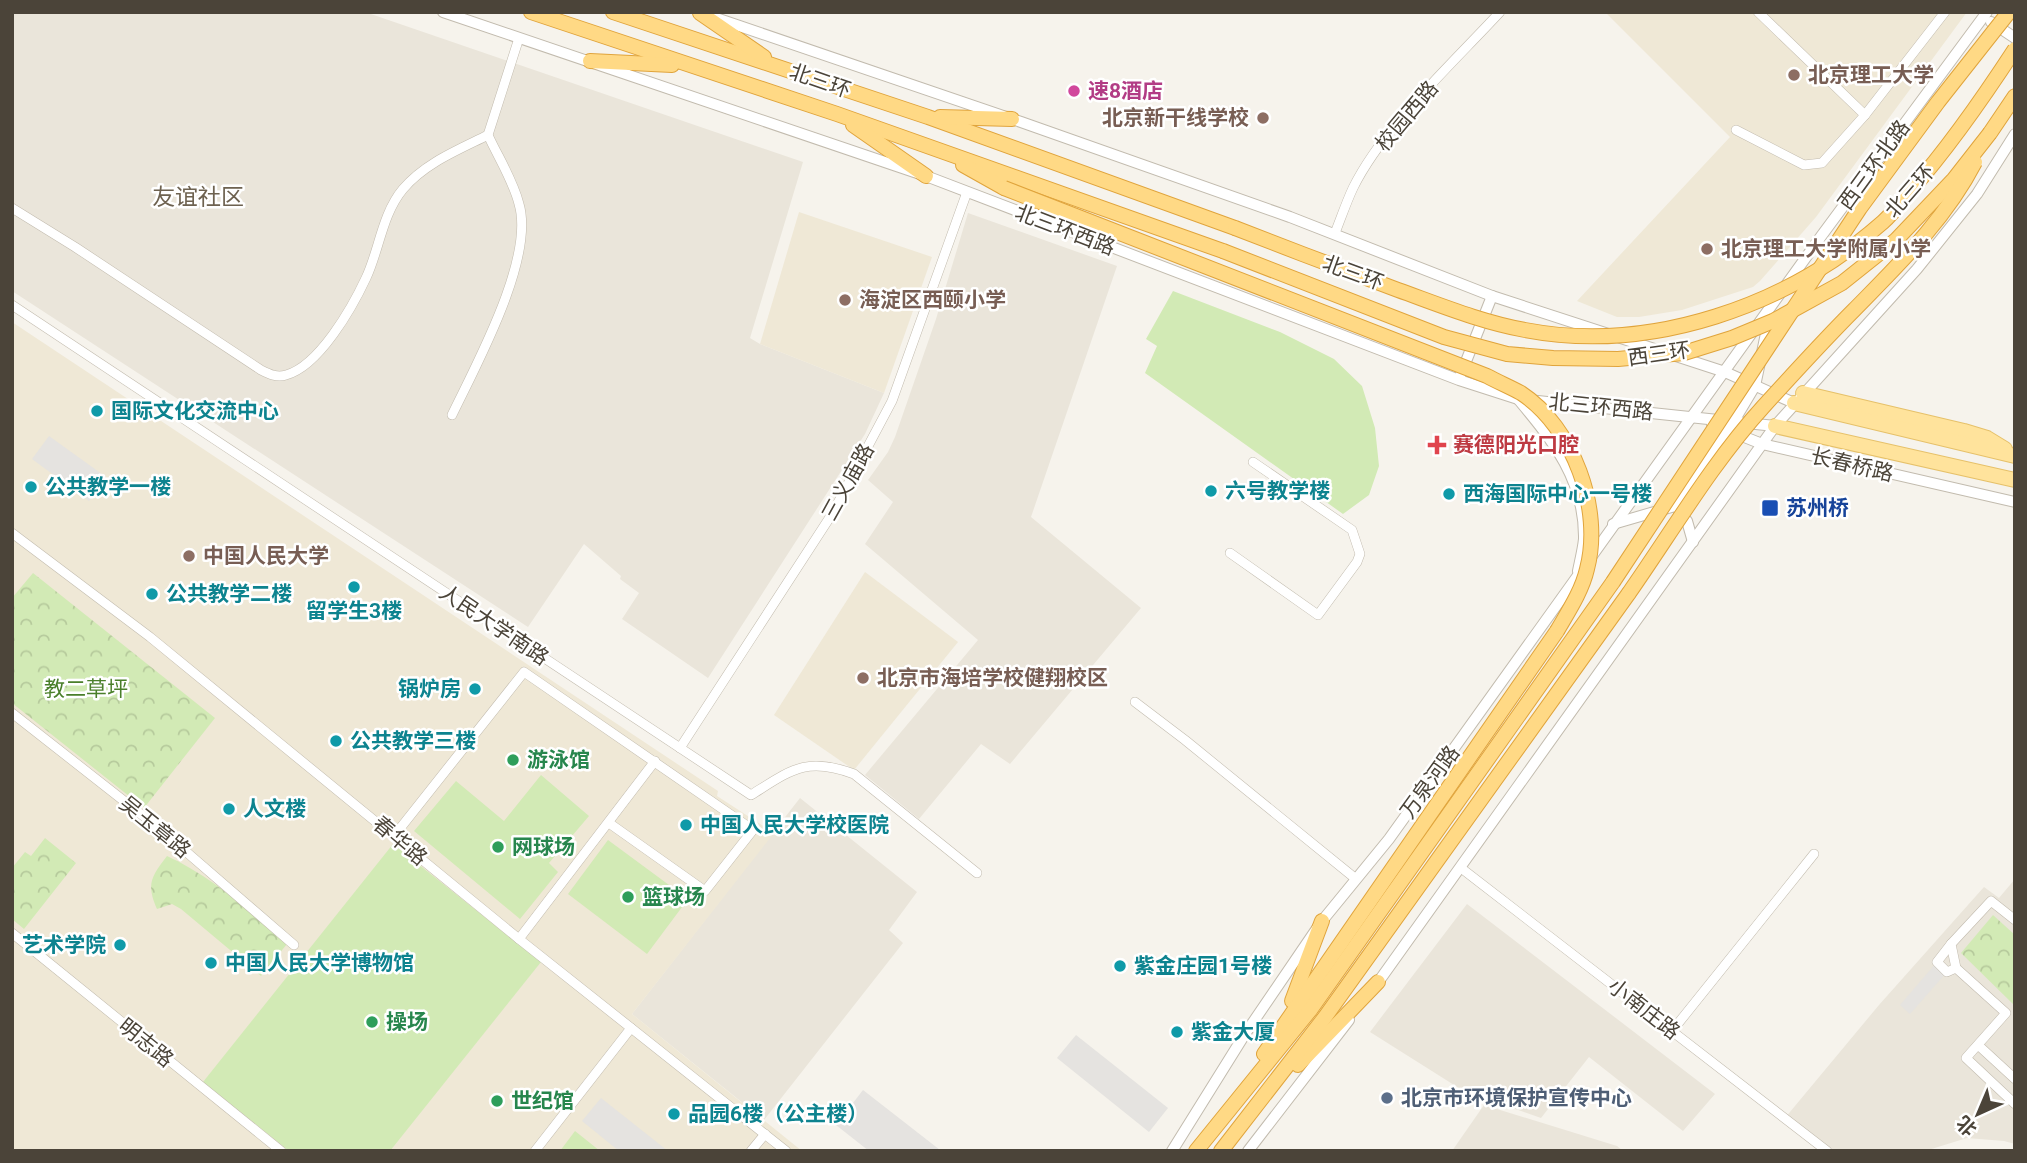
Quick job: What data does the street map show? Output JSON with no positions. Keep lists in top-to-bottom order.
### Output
{
  "streets": {
    "highway": ["北三环", "西三环", "万泉河路"],
    "main road": ["长春桥路"],
    "street": [
      "校园西路",
      "西三环北路",
      "北三环西路",
      "三义庙路",
      "人民大学南路",
      "吴玉章路",
      "春华路",
      "小南庄路",
      "明志路"
    ]
  },
  "crossings": [
    ["北三环", "西三环"],
    ["西三环北路", "万泉河路"],
    ["北三环西路", "长春桥路"],
    ["北三环西路", "三义庙路"],
    ["北三环西路", "万泉河路"],
    ["三义庙路", "人民大学南路"]
  ],
  "districts": ["友谊社区"],
  "parks": ["教二草坪"],
  "places": {
    "other": [
      "北京理工大学",
      "速8酒店",
      "北京新干线学校",
      "北京理工大学附属小学",
      "海淀区西颐小学",
      "国际文化交流中心",
      "公共教学一楼",
      "六号教学楼",
      "西海国际中心一号楼",
      "中国人民大学",
      "留学生3楼",
      "公共教学二楼",
      "北京市海培学校健翔校区",
      "锅炉房",
      "公共教学三楼",
      "游泳馆",
      "人文楼",
      "中国人民大学校医院",
      "网球场",
      "篮球场",
      "艺术学院",
      "中国人民大学博物馆",
      "紫金庄园1号楼",
      "操场",
      "紫金大厦",
      "北京市环境保护宣传中心",
      "世纪馆",
      "品园6楼（公主楼）"
    ],
    "health": ["赛德阳光口腔"],
    "transit": ["苏州桥"]
  },
  "north": "bottom left"
}
